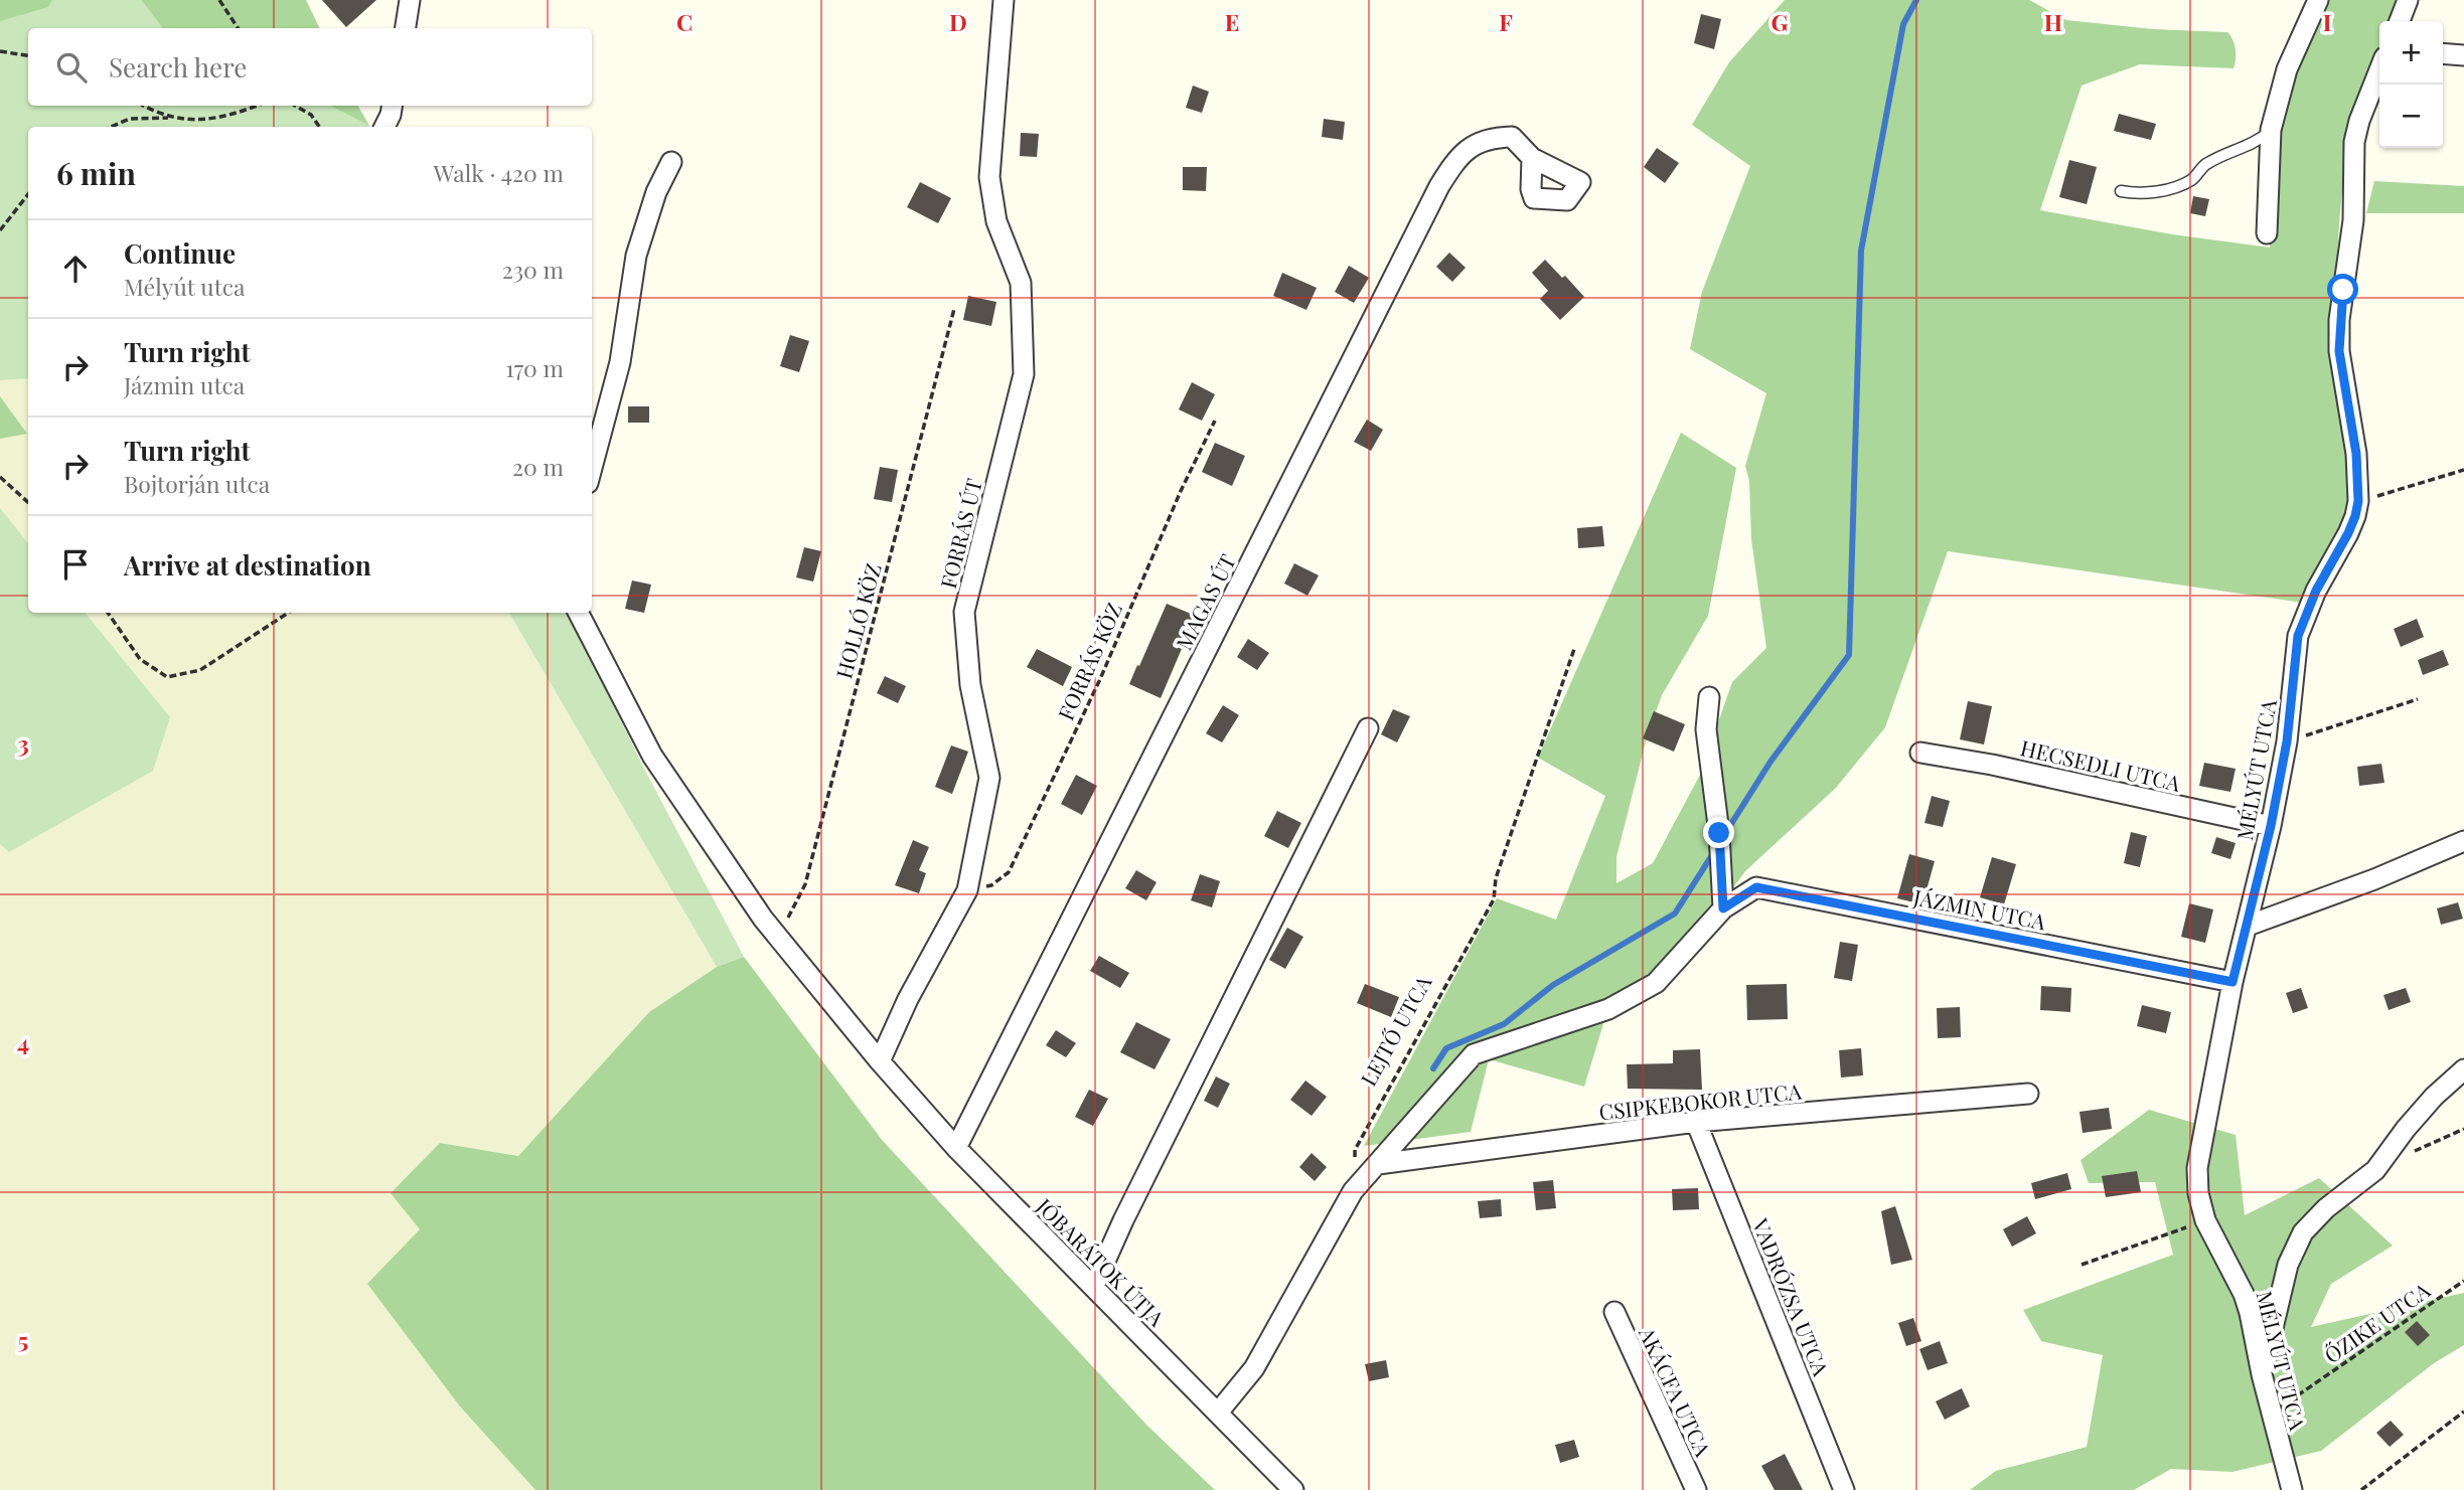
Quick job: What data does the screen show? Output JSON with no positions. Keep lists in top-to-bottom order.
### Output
{
  "streets": {
    "street": [
      "FORRÁS ÚT",
      "MAGAS ÚT",
      "HECSEDLI UTCA",
      "MÉLYÚT UTCA",
      "JÁZMIN UTCA",
      "CSIPKEBOKOR UTCA",
      "JÓBARÁTOK ÚTJA",
      "VADRÓZSA UTCA",
      "AKÁCFA UTCA"
    ],
    "path": [
      "HOLLÓ KÖZ",
      "FORRÁS KÖZ",
      "LEJTŐ UTCA",
      "ŐZIKE UTCA"
    ]
  },
  "crossings": [
    ["FORRÁS ÚT", "FORRÁS KÖZ"],
    ["FORRÁS ÚT", "JÓBARÁTOK ÚTJA"],
    ["MAGAS ÚT", "JÓBARÁTOK ÚTJA"],
    ["HOLLÓ KÖZ", "JÓBARÁTOK ÚTJA"],
    ["HECSEDLI UTCA", "MÉLYÚT UTCA"],
    ["MÉLYÚT UTCA", "JÁZMIN UTCA"],
    ["MÉLYÚT UTCA", "ŐZIKE UTCA"],
    ["JÁZMIN UTCA", "LEJTŐ UTCA"],
    ["JÁZMIN UTCA", "CSIPKEBOKOR UTCA"],
    ["CSIPKEBOKOR UTCA", "VADRÓZSA UTCA"]
  ],
  "page": {
    "map_buttons": ["+", "−"],
    "search": "Search here",
    "heading": ["6 min", "Walk · 420 m"],
    "list": [
      ["Continue", "Mélyút utca", "230 m"],
      ["Turn right", "Jázmin utca", "170 m"],
      ["Turn right", "Bojtorján utca", "20 m"],
      "Arrive at destination"
    ]
  },
  "grid": {
    "columns": [
      "C",
      "D",
      "E",
      "F",
      "G",
      "H",
      "I"
    ],
    "rows": ["3", "4", "5"]
  }
}
